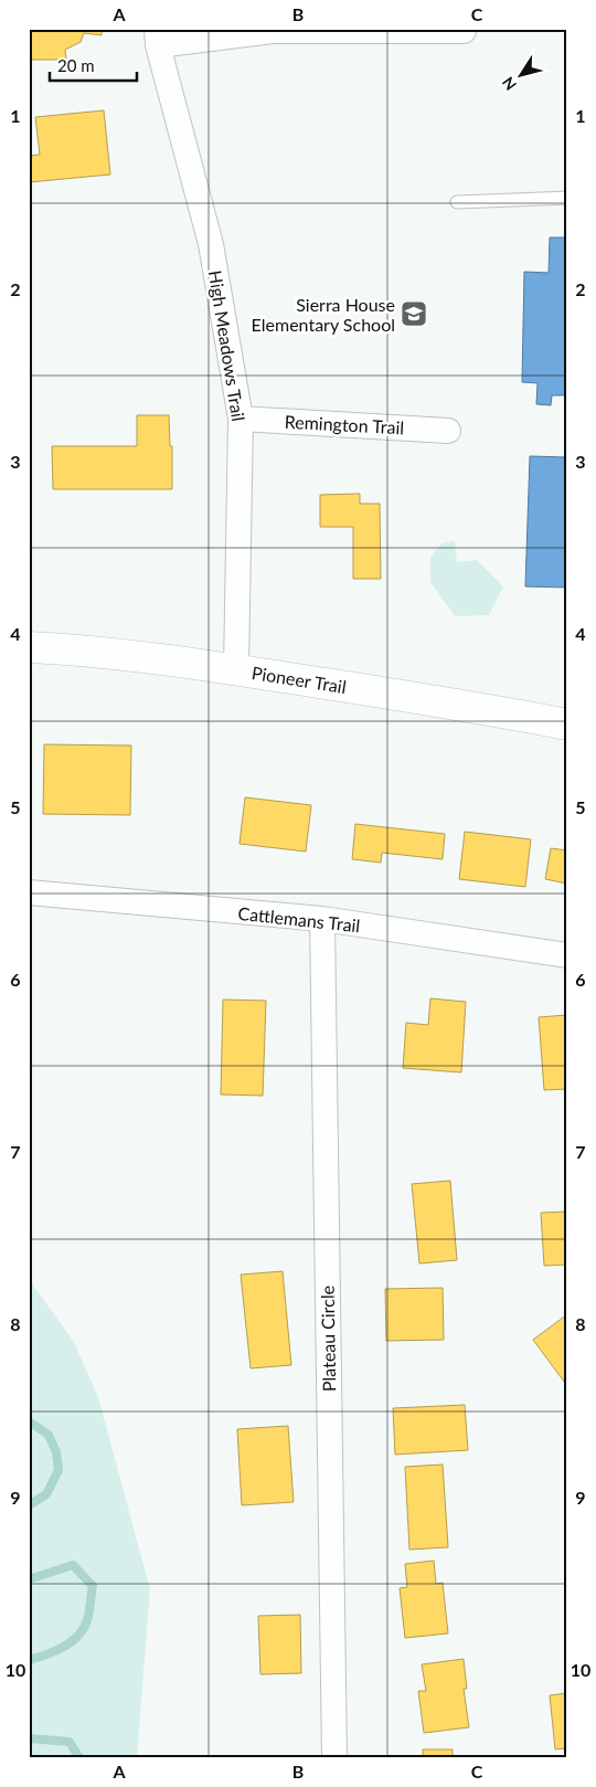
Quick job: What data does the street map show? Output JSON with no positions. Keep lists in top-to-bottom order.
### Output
{
  "streets": {
    "main road": ["Pioneer Trail"],
    "street": [
      "High Meadows Trail",
      "Remington Trail",
      "Cattlemans Trail",
      "Plateau Circle"
    ]
  },
  "crossings": [
    ["High Meadows Trail", "Remington Trail"],
    ["High Meadows Trail", "Pioneer Trail"],
    ["Cattlemans Trail", "Plateau Circle"]
  ],
  "places": {
    "school or university": ["Sierra House Elementary School"]
  },
  "scale_bar": "20 m",
  "north": "bottom left",
  "grid": {
    "columns": ["A", "B", "C"],
    "rows": [
      "1",
      "2",
      "3",
      "4",
      "5",
      "6",
      "7",
      "8",
      "9",
      "10"
    ]
  }
}
